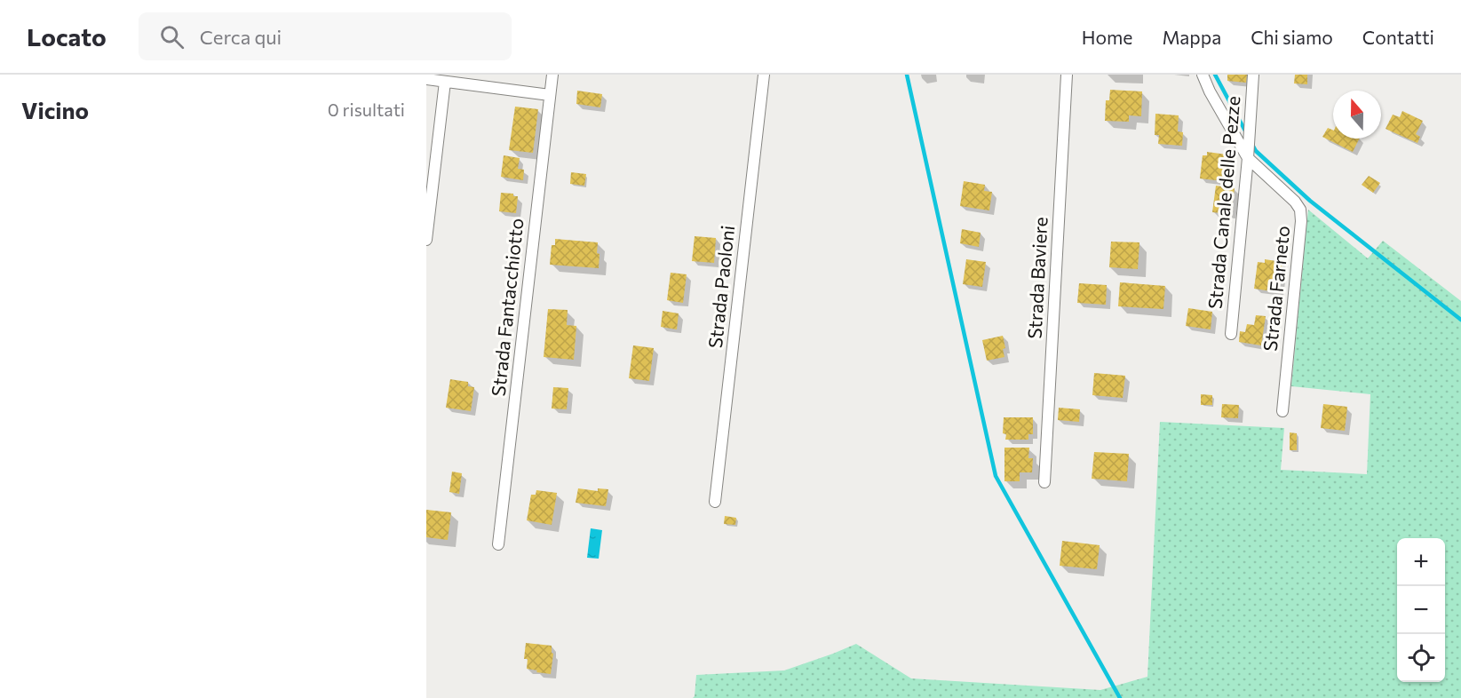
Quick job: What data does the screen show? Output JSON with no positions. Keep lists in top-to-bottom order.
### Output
{
  "streets": {
    "street": [
      "Strada Canale delle Pezze",
      "Strada Baviere",
      "Strada Paoloni",
      "Strada Farneto",
      "Strada Fantacchiotto"
    ]
  },
  "crossings": [
    ["Strada Canale delle Pezze", "Strada Farneto"]
  ],
  "north": "top",
  "page": {
    "header": "Locato",
    "search": "Cerca qui",
    "nav": [
      "Home",
      "Mappa",
      "Chi siamo",
      "Contatti"
    ],
    "heading": ["Vicino", "0 risultati"],
    "map_buttons": ["+", "−"]
  }
}
